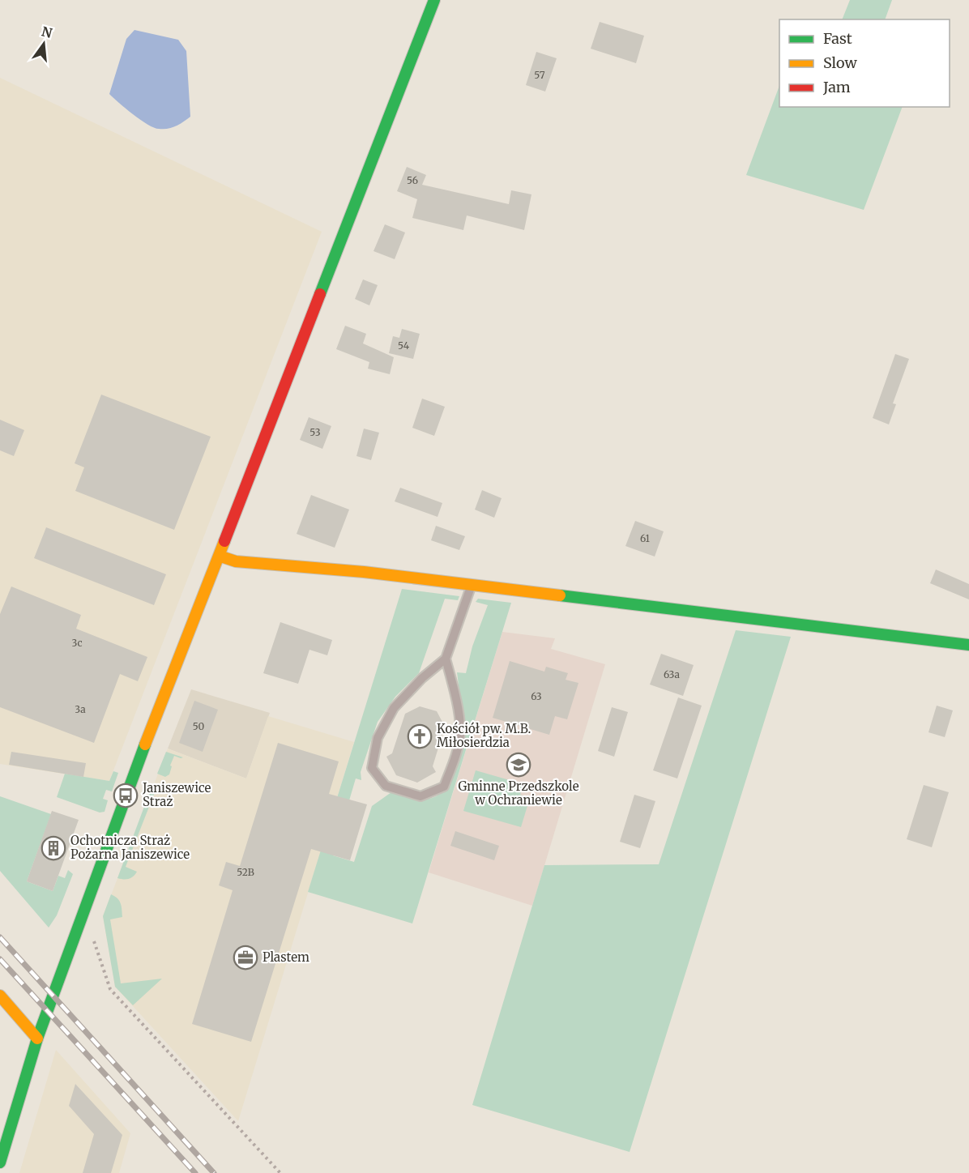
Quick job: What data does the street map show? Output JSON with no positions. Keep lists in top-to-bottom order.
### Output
{
  "places": {
    "church": ["Kościół pw. M.B. Miłosierdzia"],
    "school or university": ["Gminne Przedszkole w Ochraniewie"],
    "bus stop": ["Janiszewice Straż"],
    "building": ["Ochotnicza Straż Pożarna Janiszewice"],
    "office": ["Plastem"]
  },
  "house_numbers": [
    "57",
    "56",
    "54",
    "53",
    "61",
    "3c",
    "63a",
    "63",
    "3a",
    "50",
    "52B"
  ],
  "legend": ["Fast", "Slow", "Jam"],
  "north": "top"
}
